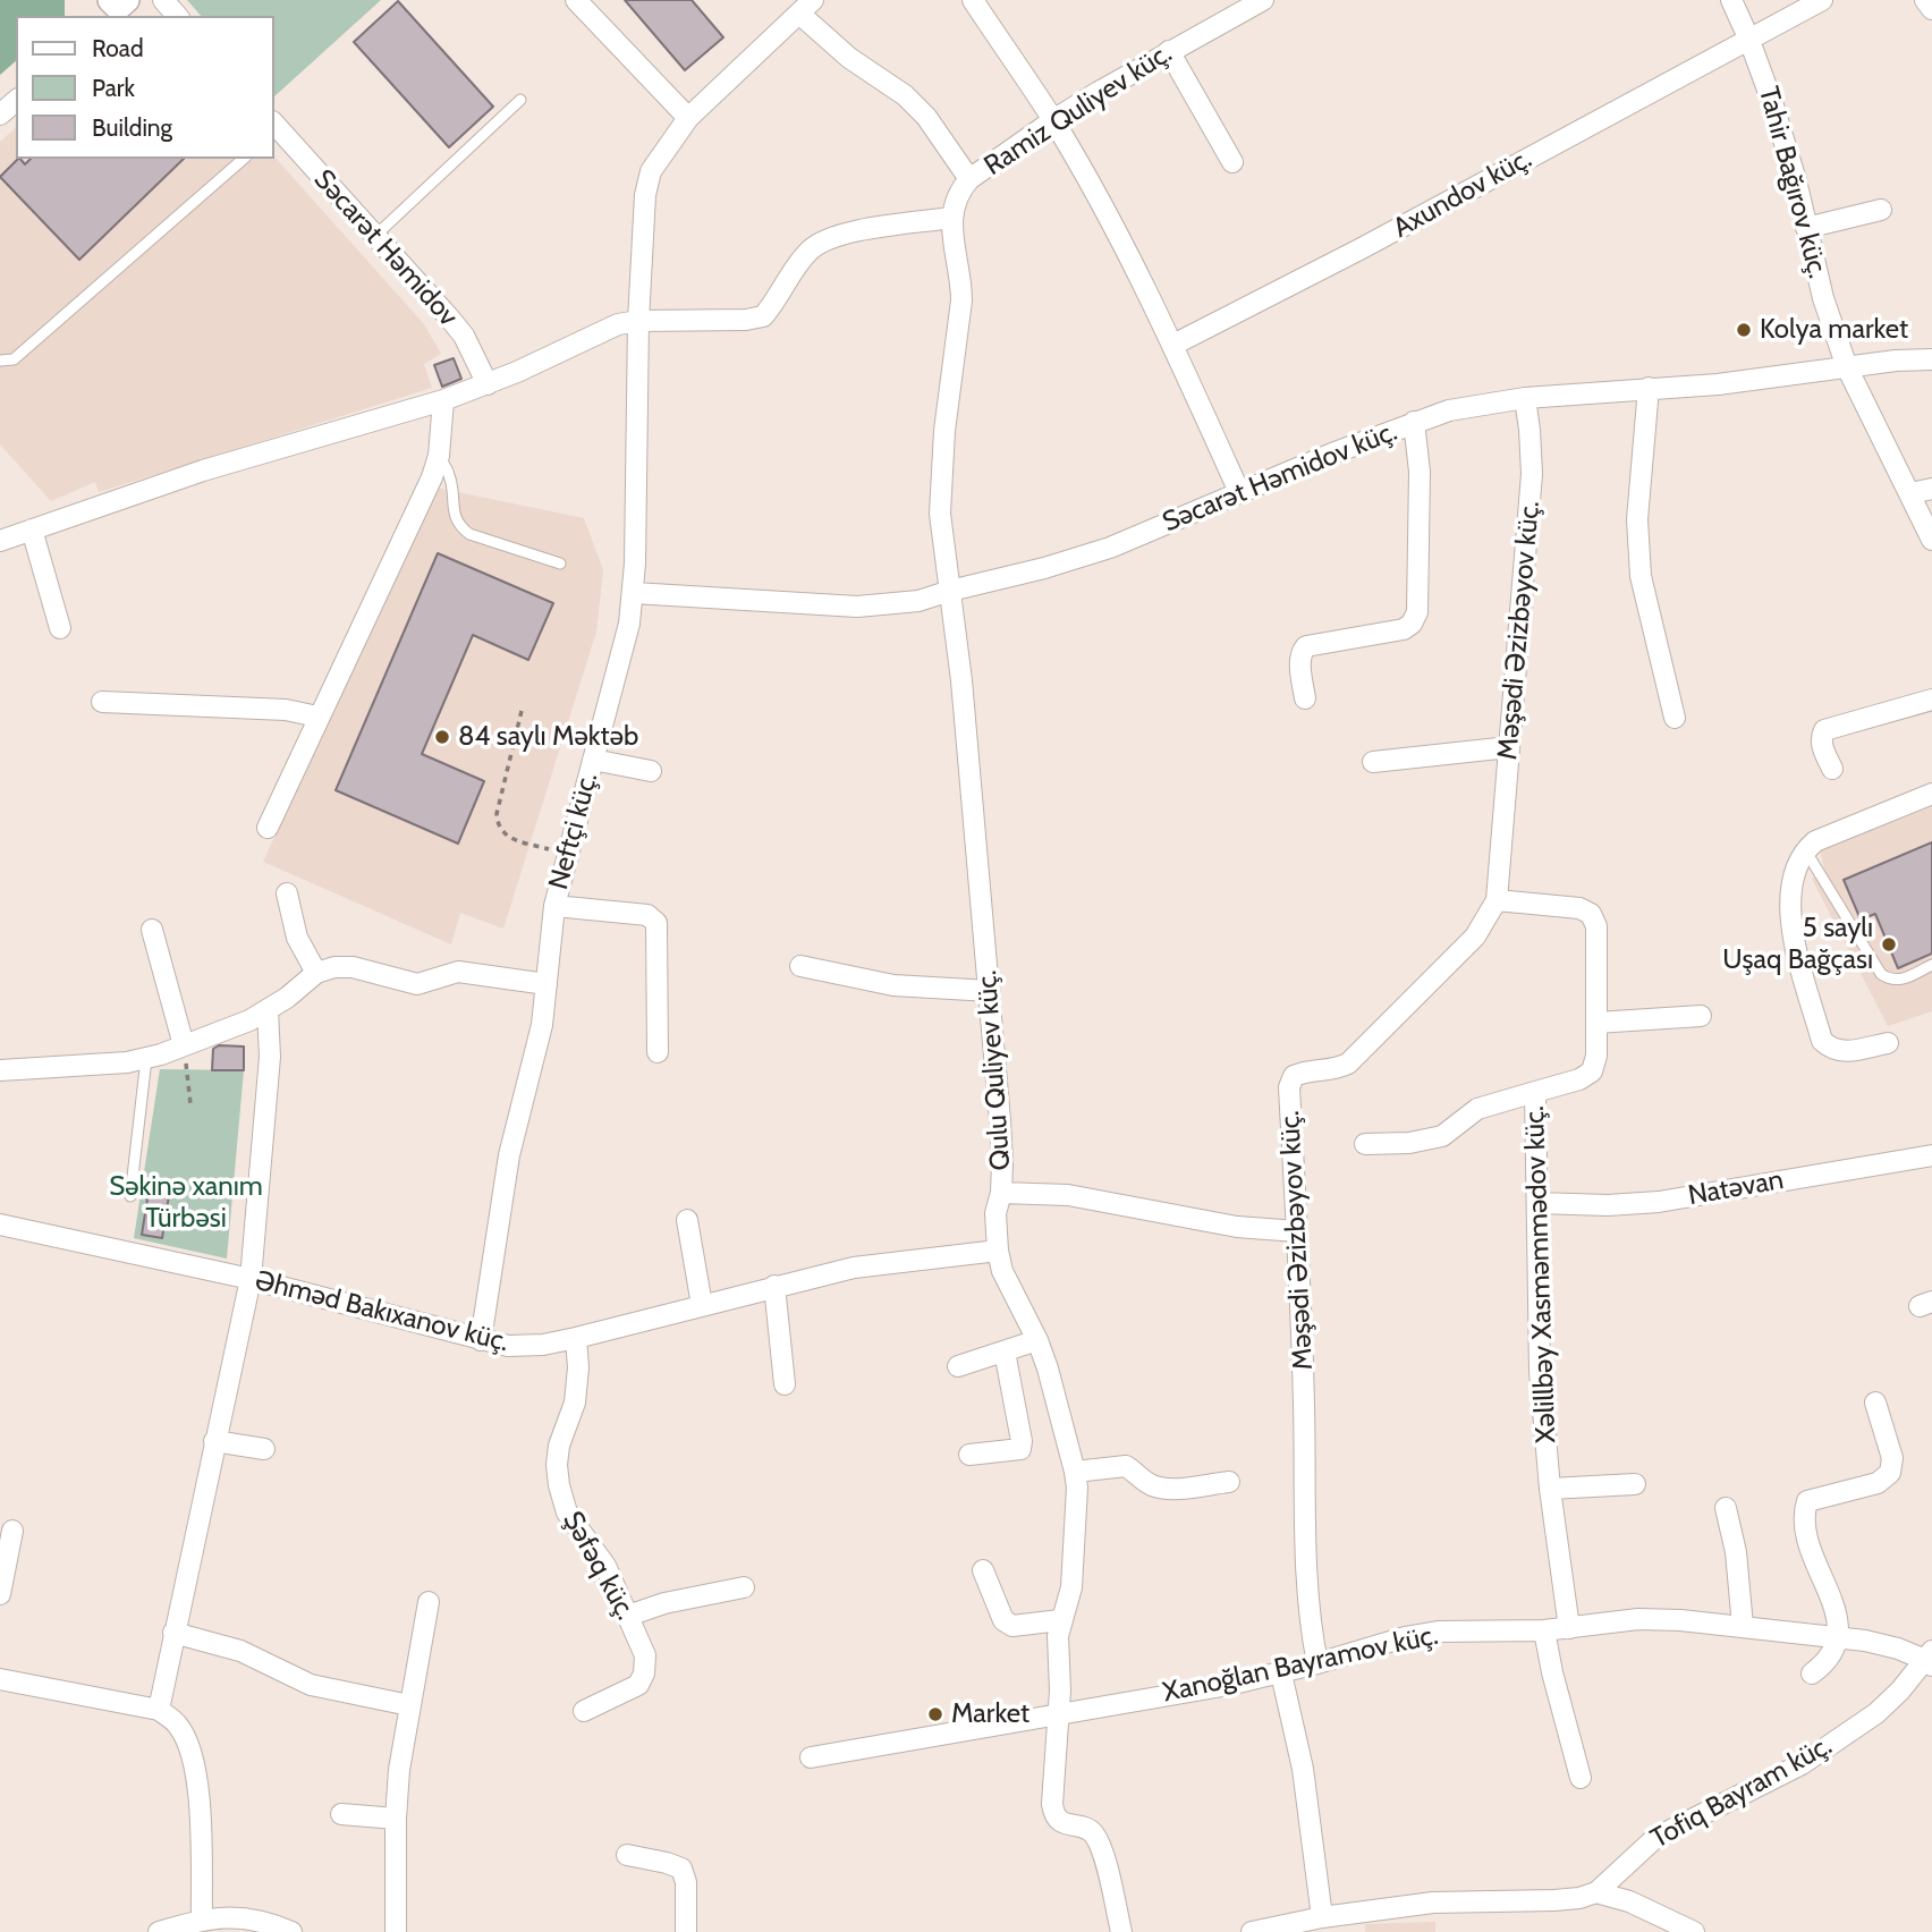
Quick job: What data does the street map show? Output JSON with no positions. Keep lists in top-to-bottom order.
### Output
{
  "streets": {
    "street": [
      "Ramiz Quliyev küç.",
      "Tahir Bağırov küç.",
      "Axundov küç.",
      "Səcarət Həmidov",
      "Səcarət Həmidov küç.",
      "Məşədi Əzizbəyov küç.",
      "Neftçi küç.",
      "Qulu Quliyev küç.",
      "Natəvan",
      "Xəlillbəy Xasməmmədov küç.",
      "Əhməd Bakıxanov küç.",
      "Şəfəq küç.",
      "Xanoğlan Bayramov küç.",
      "Tofiq Bayram küç."
    ]
  },
  "crossings": [
    ["Tahir Bağırov küç.", "Axundov küç."],
    ["Tahir Bağırov küç.", "Səcarət Həmidov küç."],
    ["Səcarət Həmidov küç.", "Məşədi Əzizbəyov küç."],
    ["Səcarət Həmidov küç.", "Neftçi küç."],
    ["Səcarət Həmidov küç.", "Qulu Quliyev küç."],
    ["Məşədi Əzizbəyov küç.", "Xəlillbəy Xasməmmədov küç."],
    ["Məşədi Əzizbəyov küç.", "Xanoğlan Bayramov küç."],
    ["Neftçi küç.", "Əhməd Bakıxanov küç."],
    ["Qulu Quliyev küç.", "Əhməd Bakıxanov küç."],
    ["Qulu Quliyev küç.", "Xanoğlan Bayramov küç."],
    ["Natəvan", "Xəlillbəy Xasməmmədov küç."],
    ["Xəlillbəy Xasməmmədov küç.", "Xanoğlan Bayramov küç."],
    ["Əhməd Bakıxanov küç.", "Şəfəq küç."],
    ["Xanoğlan Bayramov küç.", "Tofiq Bayram küç."]
  ],
  "parks": ["Səkinə xanım Türbəsi"],
  "places": [
    "Kolya market",
    "84 saylı Məktəb",
    "5 saylı Uşaq Bağçası",
    "Market"
  ],
  "legend": ["Road", "Park", "Building"]
}
